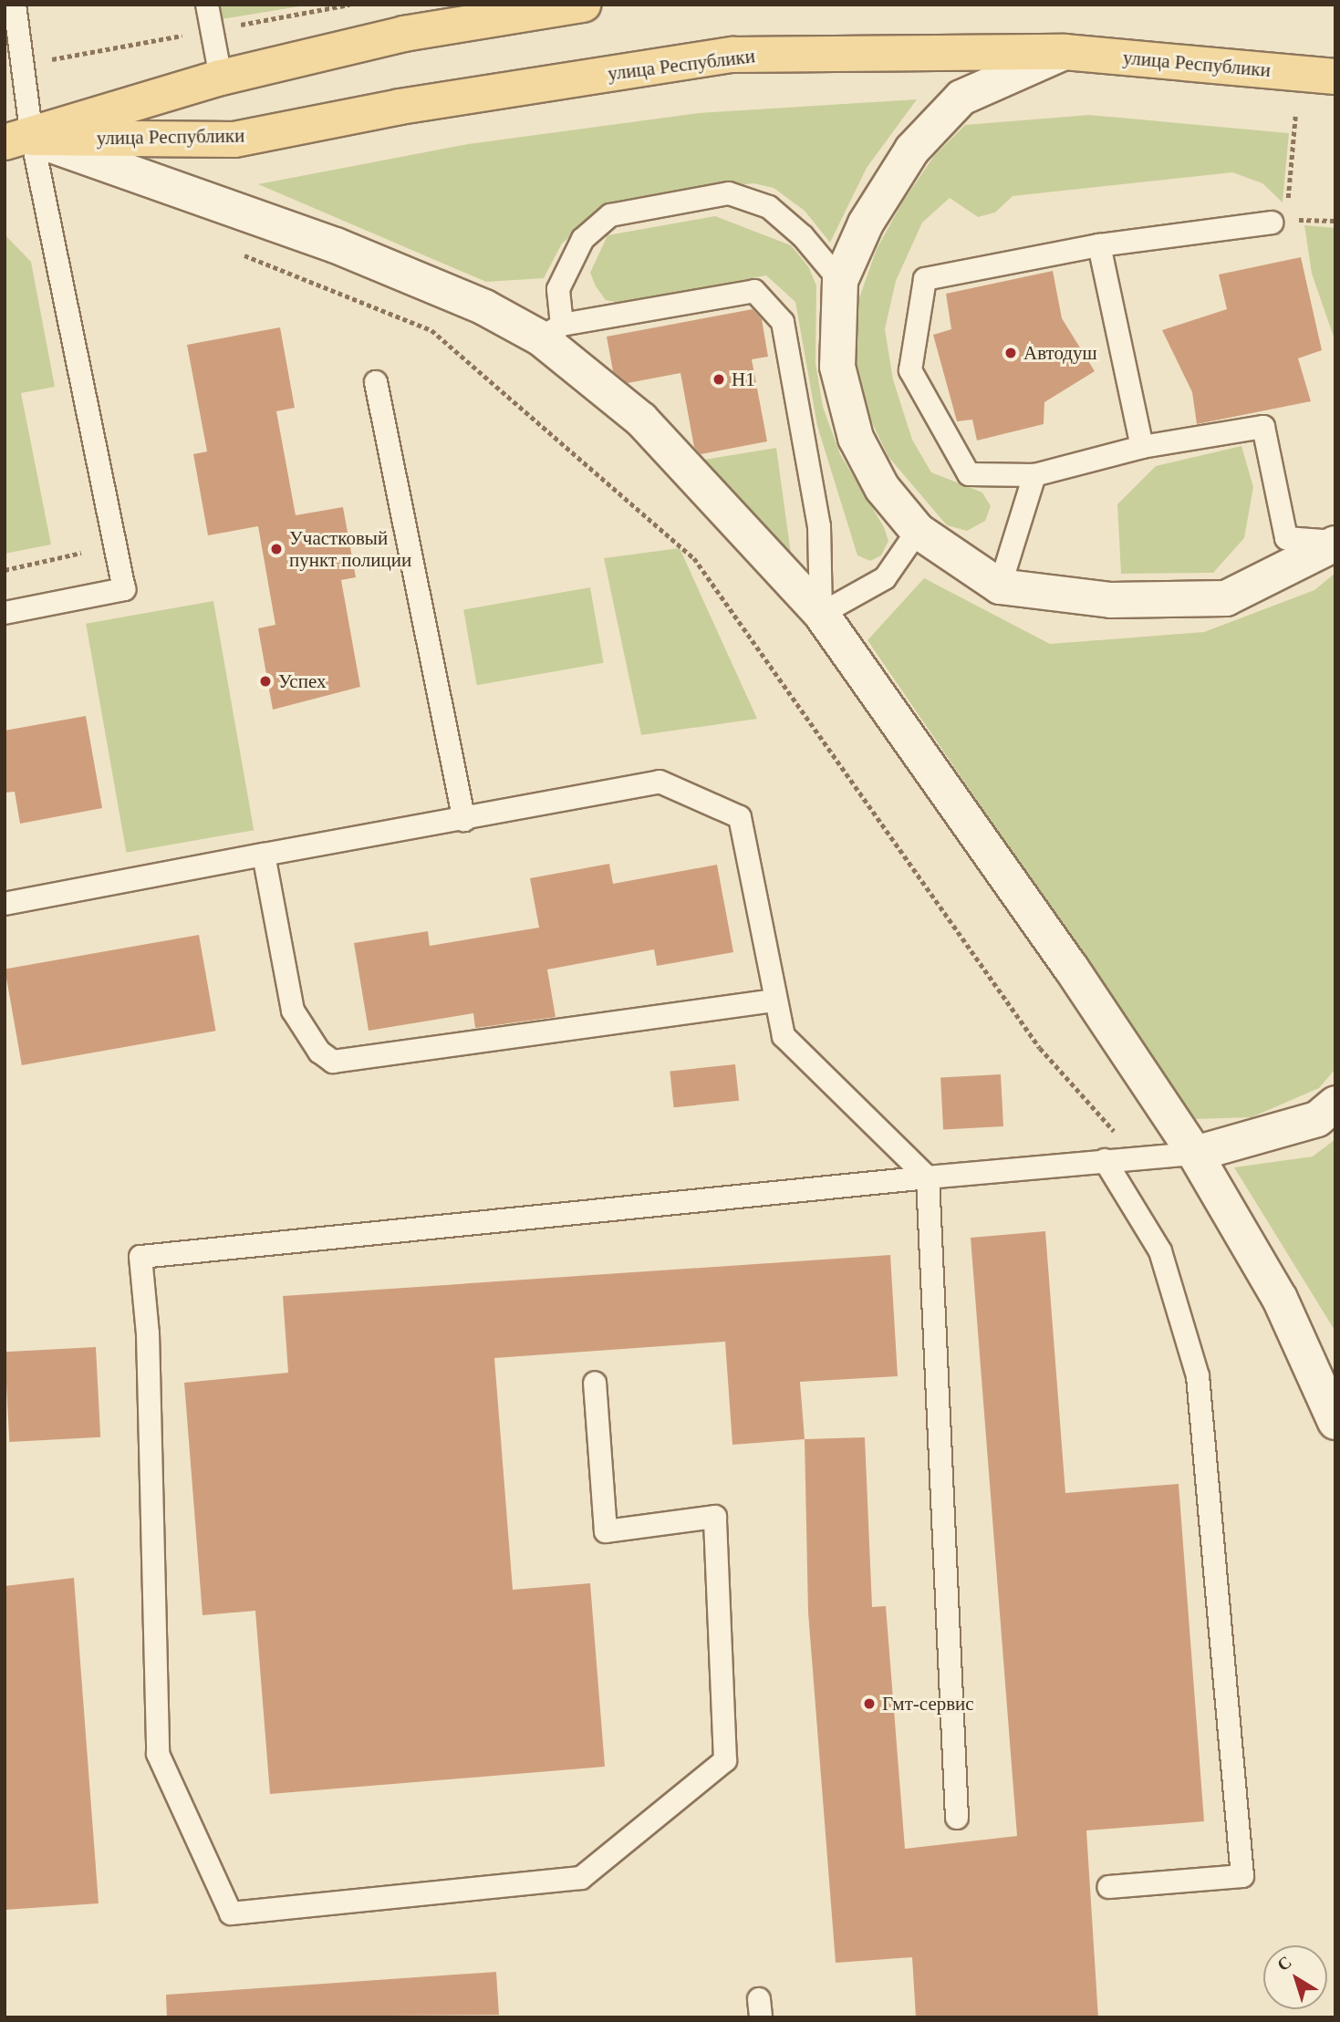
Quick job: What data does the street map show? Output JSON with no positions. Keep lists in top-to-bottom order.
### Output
{
  "streets": {
    "main road": ["улица Республики"]
  },
  "places": [
    "Автодуш",
    "Н1",
    "Участковый пункт полиции",
    "Успех",
    "Гмт-сервис"
  ],
  "north": "top left"
}
